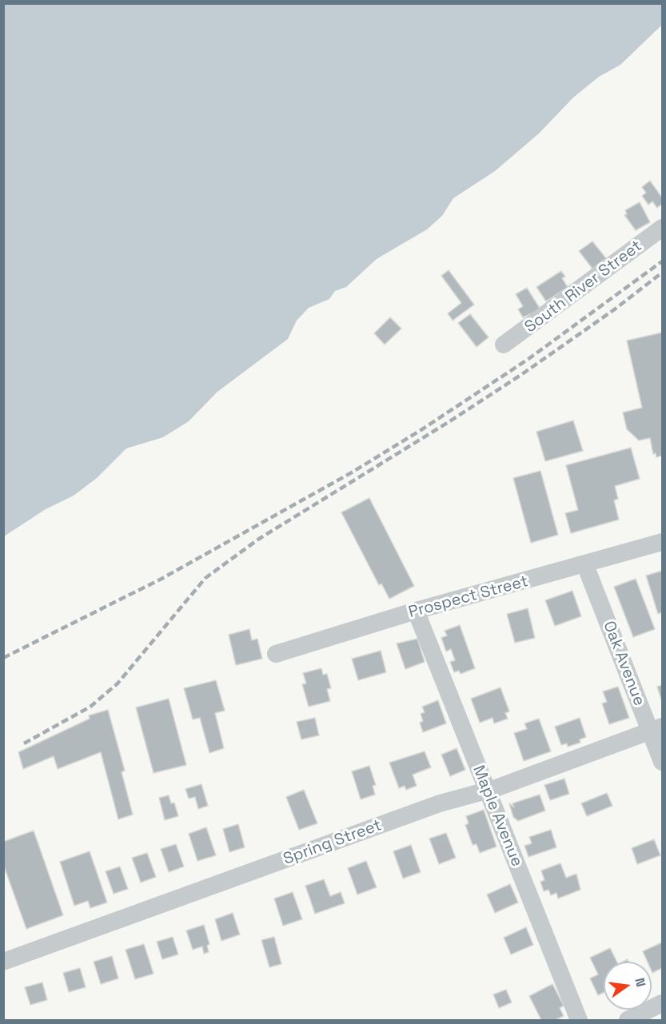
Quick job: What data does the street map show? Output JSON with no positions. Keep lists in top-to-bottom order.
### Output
{
  "streets": {
    "street": [
      "South River Street",
      "Prospect Street",
      "Oak Avenue",
      "Maple Avenue",
      "Spring Street"
    ]
  },
  "crossings": [
    ["Prospect Street", "Oak Avenue"],
    ["Prospect Street", "Maple Avenue"],
    ["Oak Avenue", "Spring Street"],
    ["Maple Avenue", "Spring Street"]
  ],
  "north": "right"
}
